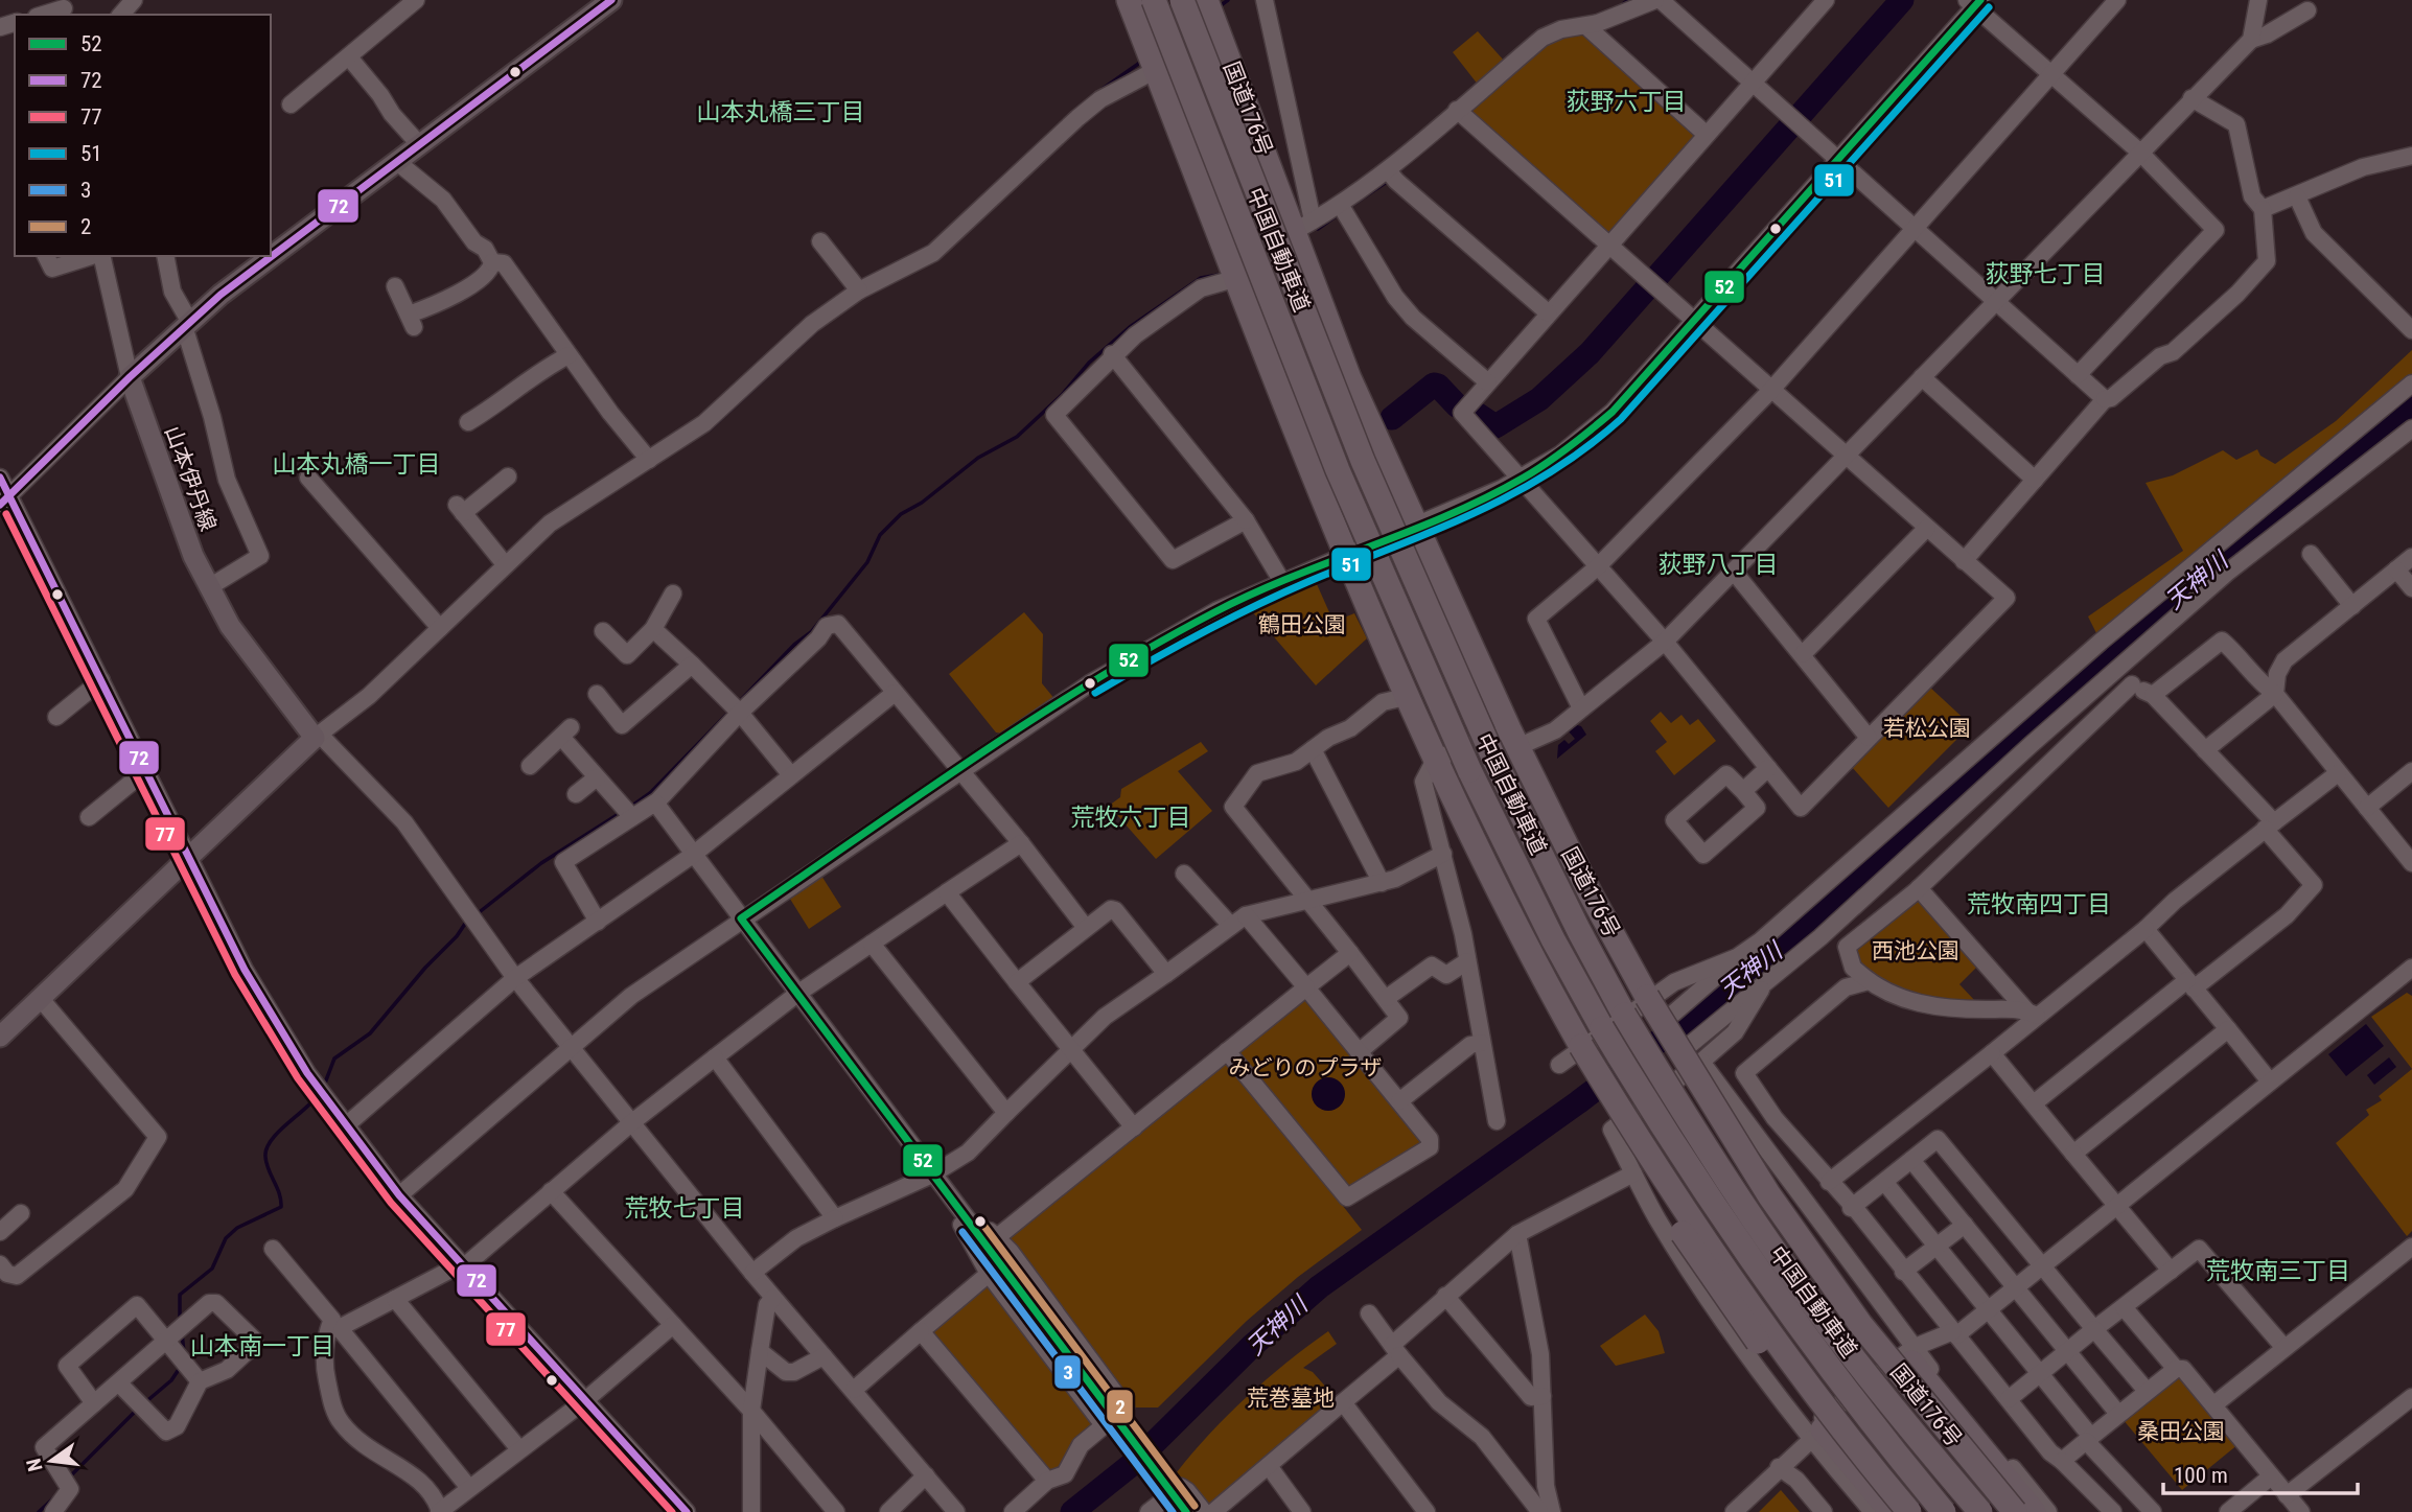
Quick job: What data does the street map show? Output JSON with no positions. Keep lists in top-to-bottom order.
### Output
{
  "streets": {
    "highway": ["国道176号", "中国自動車道"],
    "main road": ["山本伊丹線"]
  },
  "districts": [
    "荻野六丁目",
    "山本丸橋三丁目",
    "荻野七丁目",
    "山本丸橋一丁目",
    "荻野八丁目",
    "荒牧六丁目",
    "荒牧南四丁目",
    "荒牧七丁目",
    "荒牧南三丁目",
    "山本南一丁目"
  ],
  "water": ["天神川"],
  "parks": [
    "鶴田公園",
    "若松公園",
    "西池公園",
    "みどりのプラザ",
    "荒巻墓地",
    "桑田公園"
  ],
  "lines": [
    "transit line 52",
    "transit line 72",
    "transit line 51",
    "transit line 77",
    "transit line 2",
    "transit line 3"
  ],
  "legend": [
    "52",
    "72",
    "77",
    "51",
    "3",
    "2"
  ],
  "scale_bar": "100 m",
  "north": "left"
}
